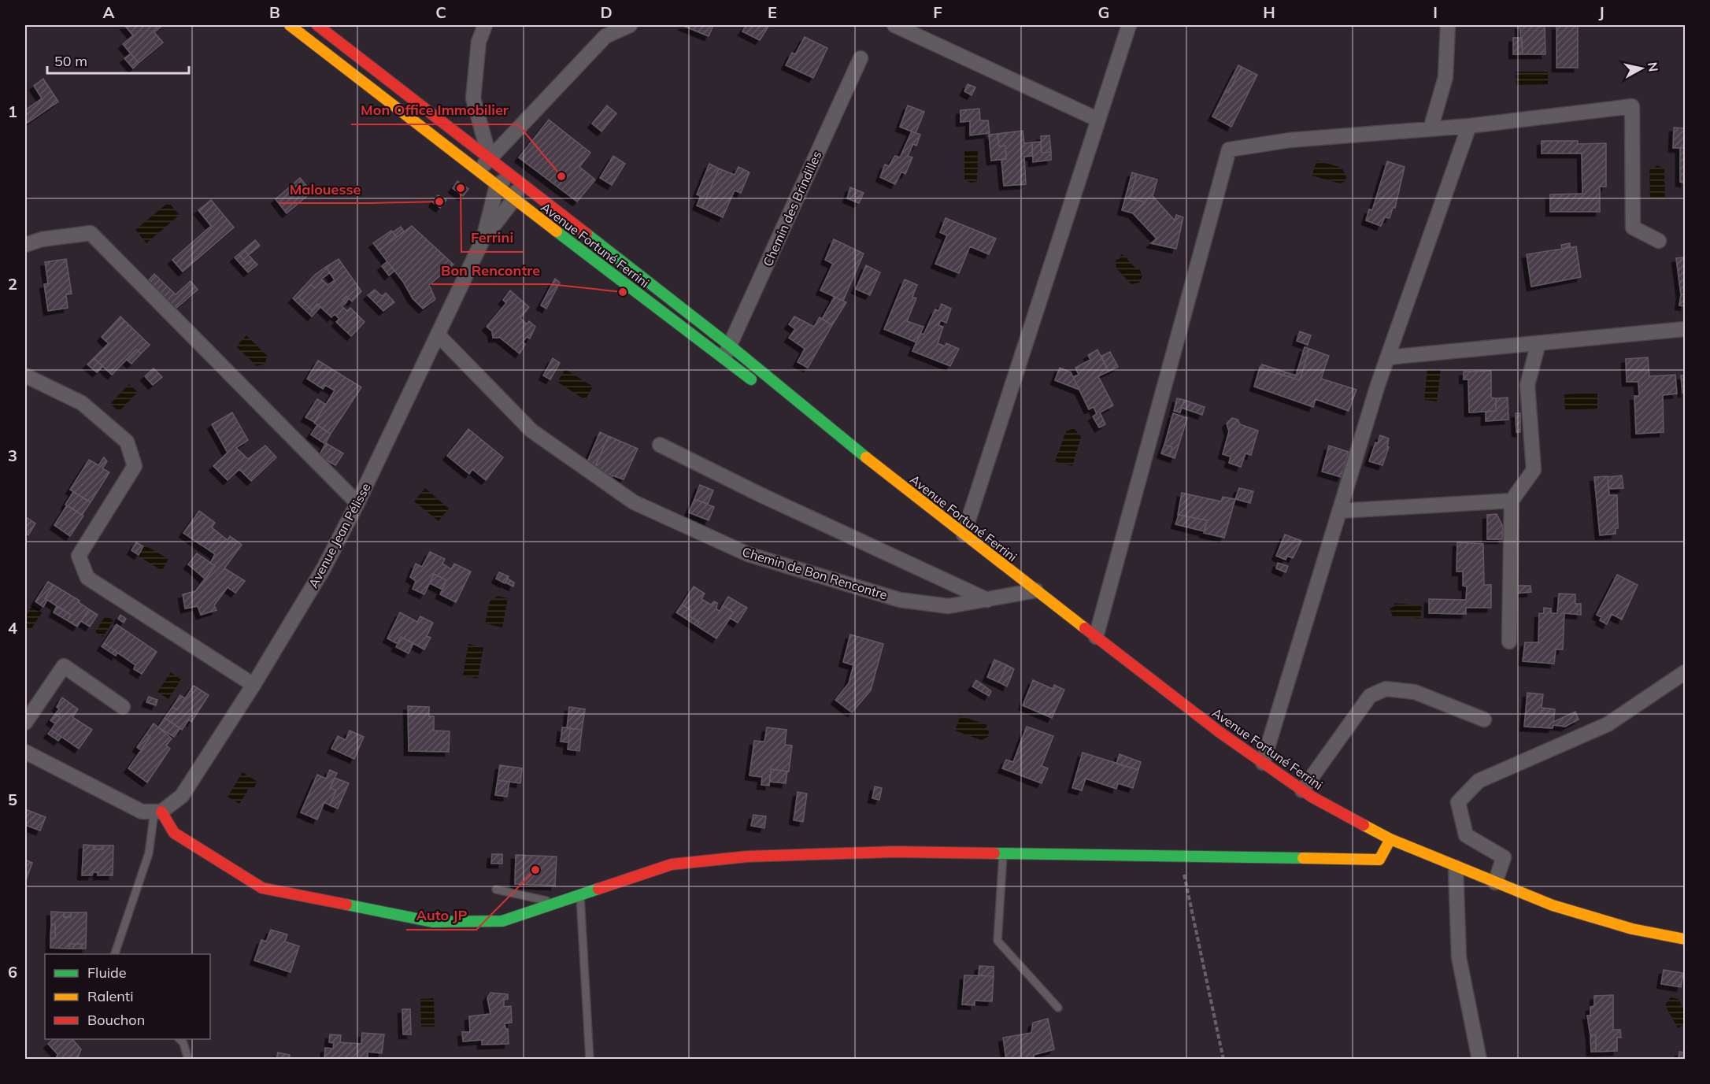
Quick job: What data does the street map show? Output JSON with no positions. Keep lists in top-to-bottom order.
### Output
{
  "streets": {
    "main road": ["Avenue Fortuné Ferrini"],
    "street": ["Chemin des Brindilles", "Avenue Jean Pélisse", "Chemin de Bon Rencontre"]
  },
  "crossings": [
    ["Chemin des Brindilles", "Avenue Fortuné Ferrini"],
    ["Avenue Fortuné Ferrini", "Avenue Jean Pélisse"],
    ["Avenue Fortuné Ferrini", "Chemin de Bon Rencontre"],
    ["Avenue Jean Pélisse", "Chemin de Bon Rencontre"]
  ],
  "places": [
    "Mon Office Immobilier",
    "Ferrini",
    "Malouesse",
    "Bon Rencontre",
    "Auto JP"
  ],
  "legend": ["Fluide", "Ralenti", "Bouchon"],
  "scale_bar": "50 m",
  "north": "right",
  "grid": {
    "columns": [
      "A",
      "B",
      "C",
      "D",
      "E",
      "F",
      "G",
      "H",
      "I",
      "J"
    ],
    "rows": [
      "1",
      "2",
      "3",
      "4",
      "5",
      "6"
    ]
  }
}
